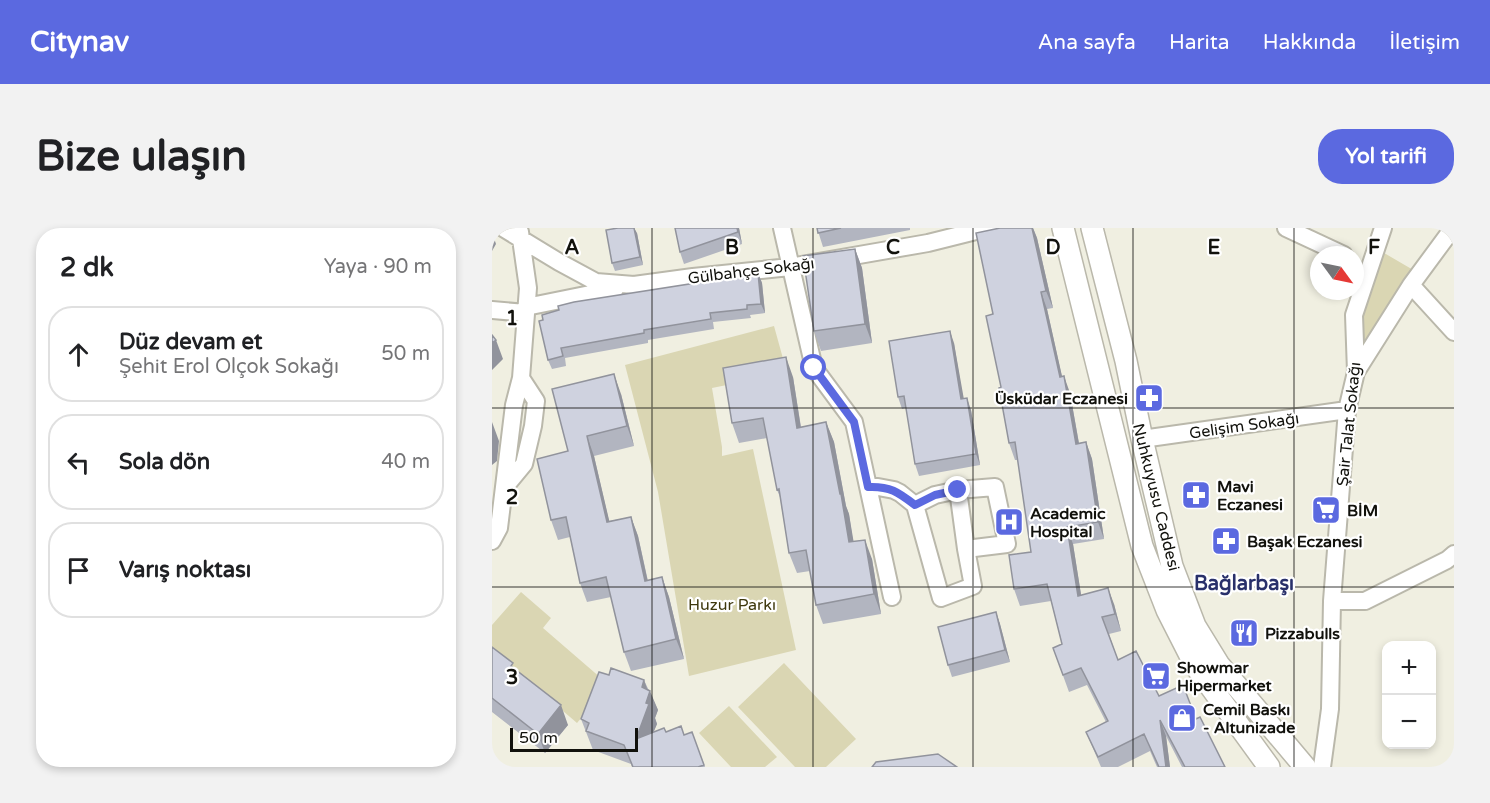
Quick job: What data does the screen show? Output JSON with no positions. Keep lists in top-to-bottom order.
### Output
{
  "streets": {
    "main road": ["Nuhkuyusu Caddesi"],
    "street": ["Gülbahçe Sokağı", "Şair Talat Sokağı", "Gelişim Sokağı"]
  },
  "crossings": [
    ["Şair Talat Sokağı", "Gelişim Sokağı"],
    ["Gelişim Sokağı", "Nuhkuyusu Caddesi"]
  ],
  "districts": ["Bağlarbaşı"],
  "parks": ["Huzur Parkı"],
  "places": {
    "pharmacy": ["Üsküdar Eczanesi", "Mavi Eczanesi", "Başak Eczanesi"],
    "supermarket": ["BİM", "Showmar Hipermarket"],
    "hospital": ["Academic Hospital"],
    "restaurant": ["Pizzabulls"],
    "shop": ["Cemil Baskı - Altunizade"]
  },
  "scale_bar": "50 m",
  "north": "bottom right",
  "page": {
    "header": "Citynav",
    "nav": [
      "Ana sayfa",
      "Harita",
      "Hakkında",
      "İletişim"
    ],
    "buttons": "Yol tarifi",
    "title": "Bize ulaşın",
    "heading": ["2 dk", "Yaya · 90 m"],
    "list": [
      ["Düz devam et", "Şehit Erol Olçok Sokağı", "50 m"],
      ["Sola dön", "40 m"],
      "Varış noktası"
    ],
    "map_buttons": ["+", "−"],
    "scale": "50 m"
  },
  "grid": {
    "columns": [
      "A",
      "B",
      "C",
      "D",
      "E",
      "F"
    ],
    "rows": ["1", "2", "3"]
  }
}
